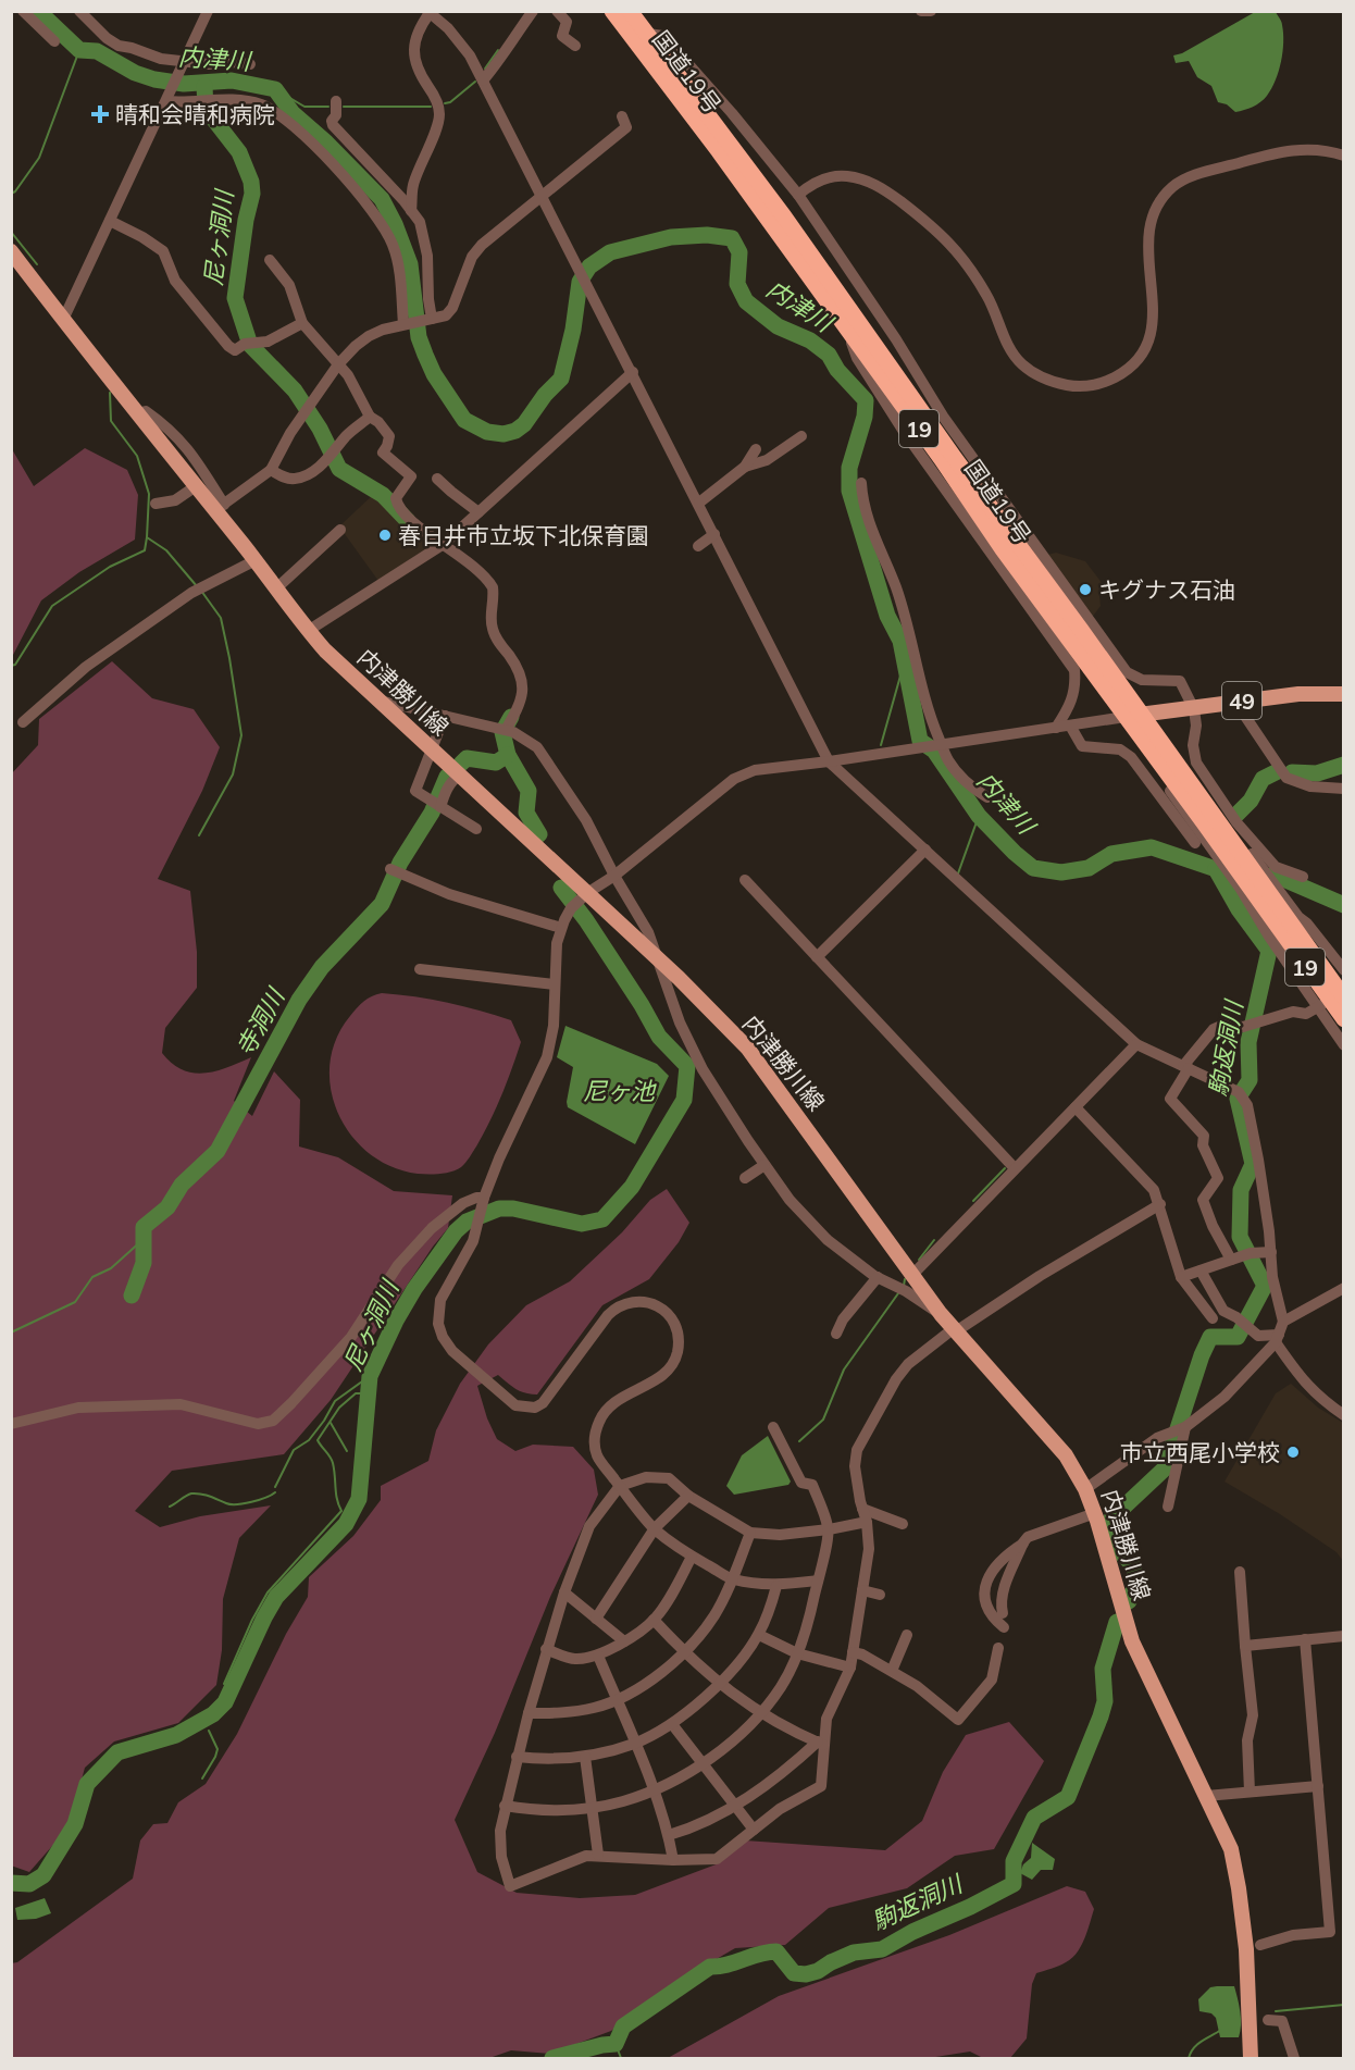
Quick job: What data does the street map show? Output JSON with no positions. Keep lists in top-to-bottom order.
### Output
{
  "streets": {
    "highway": ["国道19号", "19"],
    "main road": ["内津勝川線", "49"]
  },
  "crossings": [
    ["国道19号", "49"]
  ],
  "water": [
    "内津川",
    "尼ヶ洞川",
    "寺洞川",
    "駒返洞川",
    "尼ヶ池"
  ],
  "places": {
    "health": ["晴和会晴和病院"],
    "other": ["春日井市立坂下北保育園", "キグナス石油", "市立西尾小学校"]
  }
}
